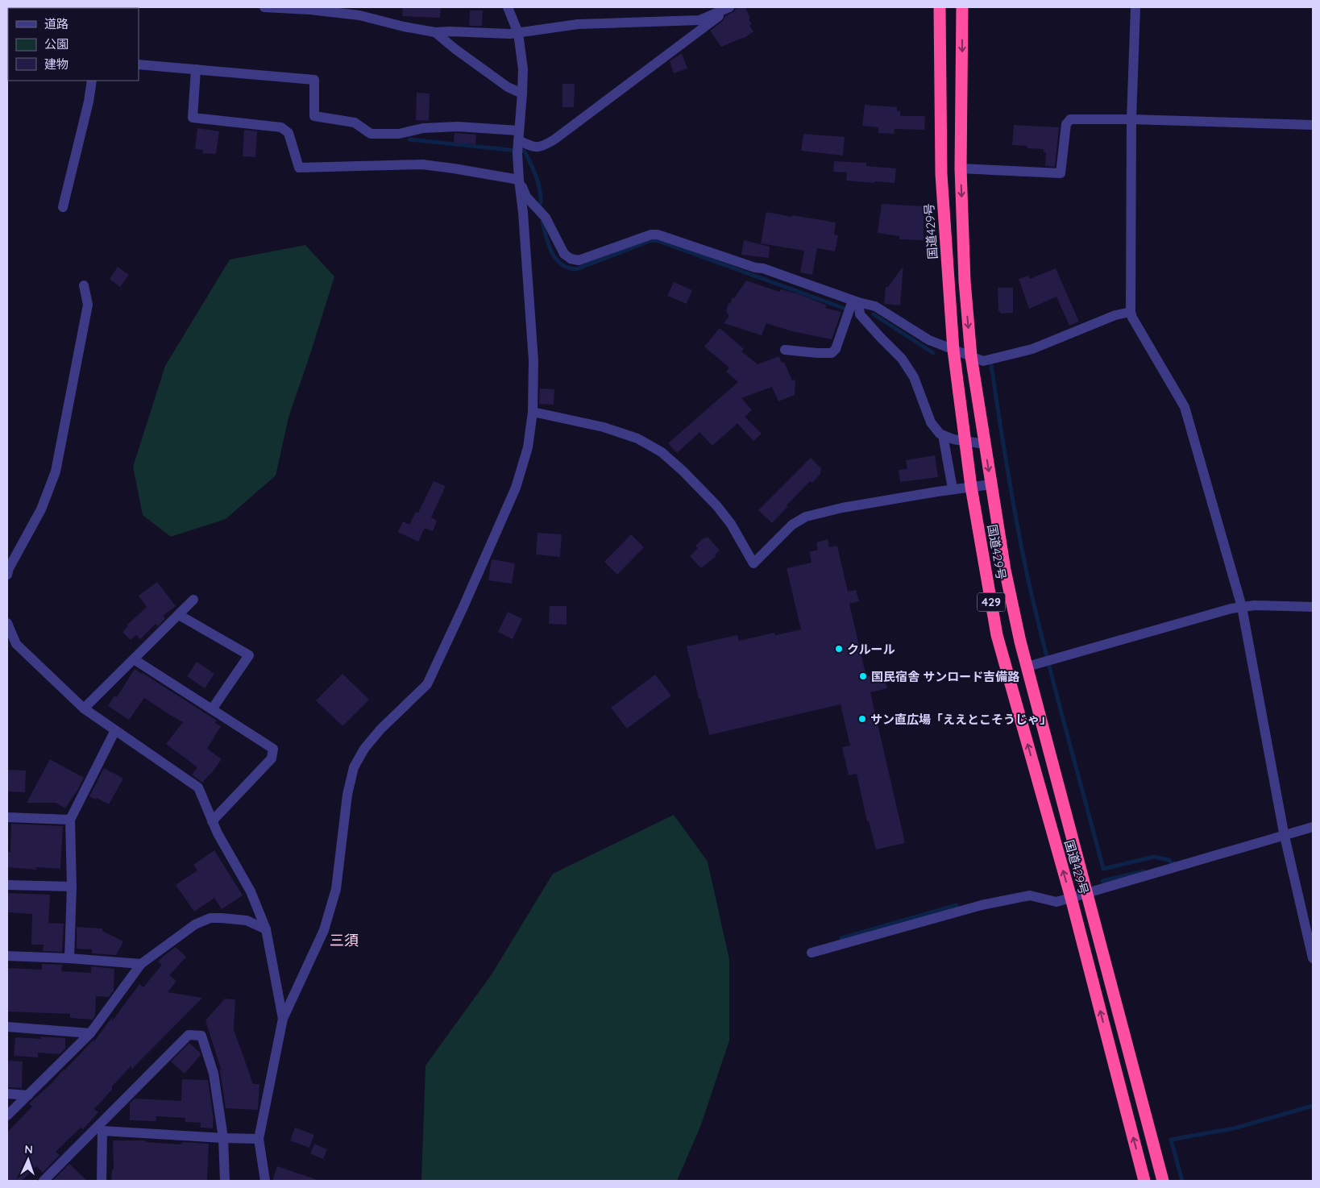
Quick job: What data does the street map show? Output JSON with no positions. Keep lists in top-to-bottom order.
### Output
{
  "streets": {
    "highway": ["国道429号", "429"]
  },
  "districts": ["三須"],
  "places": ["クルール", "国民宿舎 サンロード吉備路", "サン直広場「ええとこそうじゃ」"],
  "legend": ["道路", "公園", "建物"],
  "north": "top"
}
